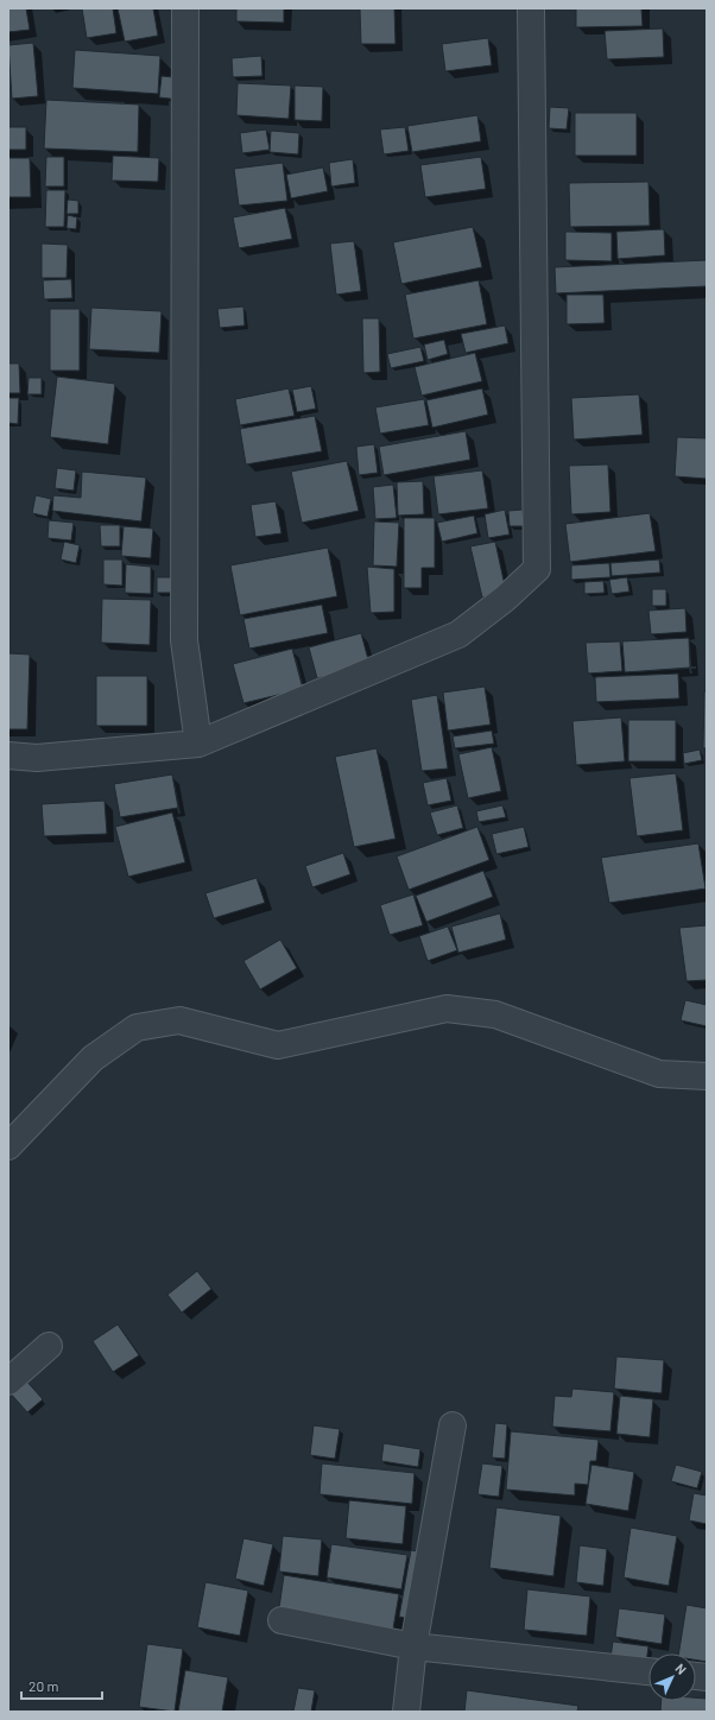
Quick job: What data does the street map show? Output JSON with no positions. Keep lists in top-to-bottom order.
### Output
{
  "scale_bar": "20 m",
  "north": "top right"
}
